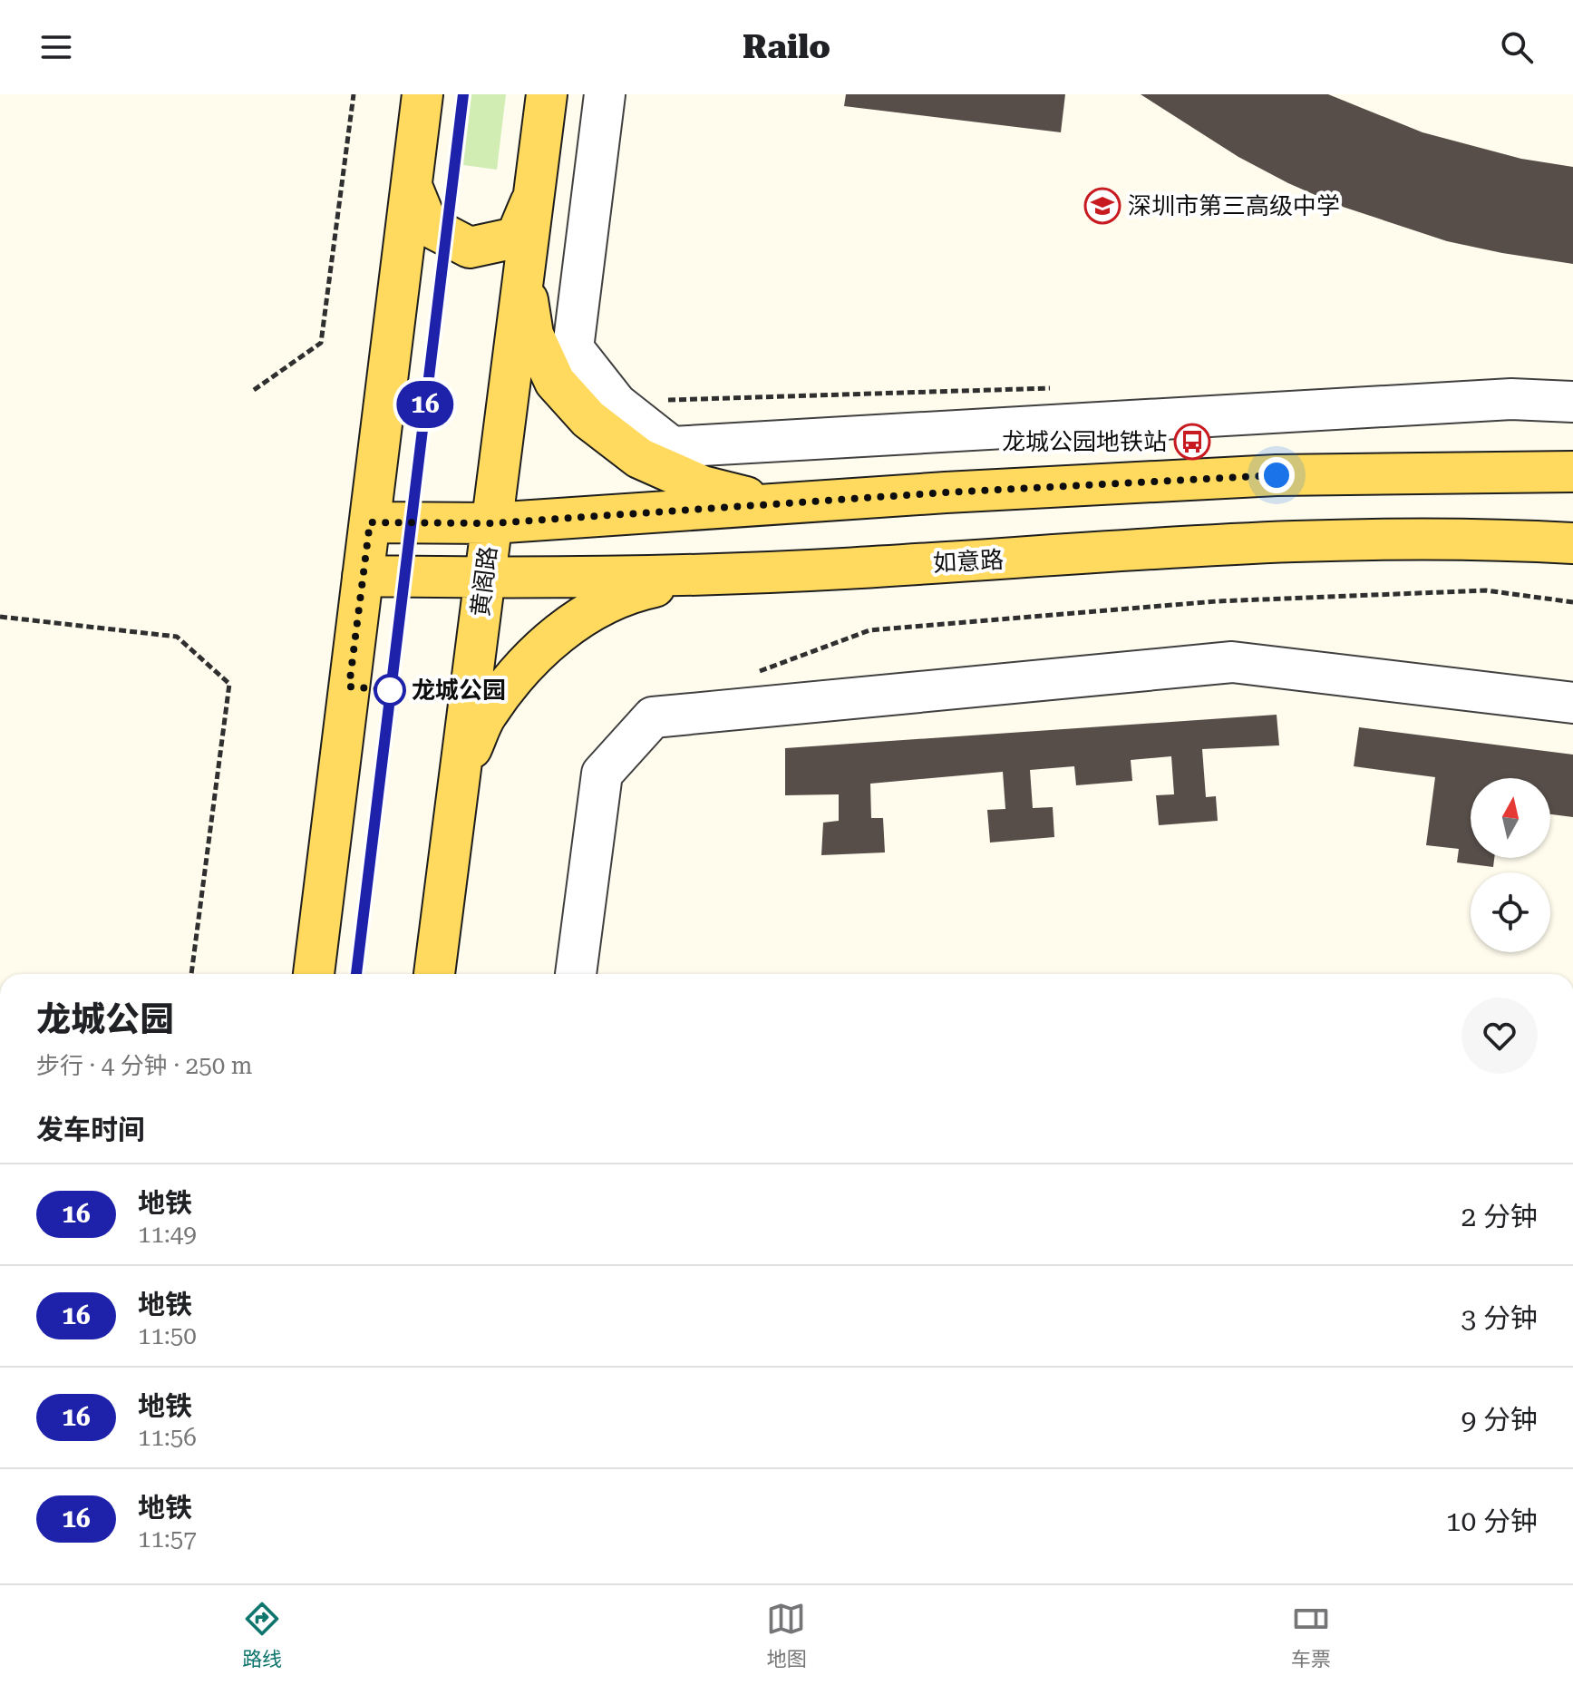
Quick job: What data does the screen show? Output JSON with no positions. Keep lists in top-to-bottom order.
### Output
{
  "streets": {
    "main road": ["如意路", "黄阁路"]
  },
  "crossings": [
    ["如意路", "黄阁路"]
  ],
  "places": {
    "school or university": ["深圳市第三高级中学"],
    "bus stop": ["龙城公园地铁站"],
    "other": ["龙城公园"]
  },
  "lines": ["metro line 16"],
  "north": "top",
  "page": {
    "header": "Railo",
    "on_map": "16",
    "heading": [
      ["龙城公园", "步行 · 4 分钟 · 250 m"],
      "发车时间"
    ],
    "list": [
      {
        "mark": "16",
        "name": "地铁",
        "note": "11:49",
        "value": "2 分钟"
      },
      {
        "mark": "16",
        "name": "地铁",
        "note": "11:50",
        "value": "3 分钟"
      },
      {
        "mark": "16",
        "name": "地铁",
        "note": "11:56",
        "value": "9 分钟"
      },
      {
        "mark": "16",
        "name": "地铁",
        "note": "11:57",
        "value": "10 分钟"
      }
    ],
    "tabs": ["路线", "地图", "车票"]
  }
}
